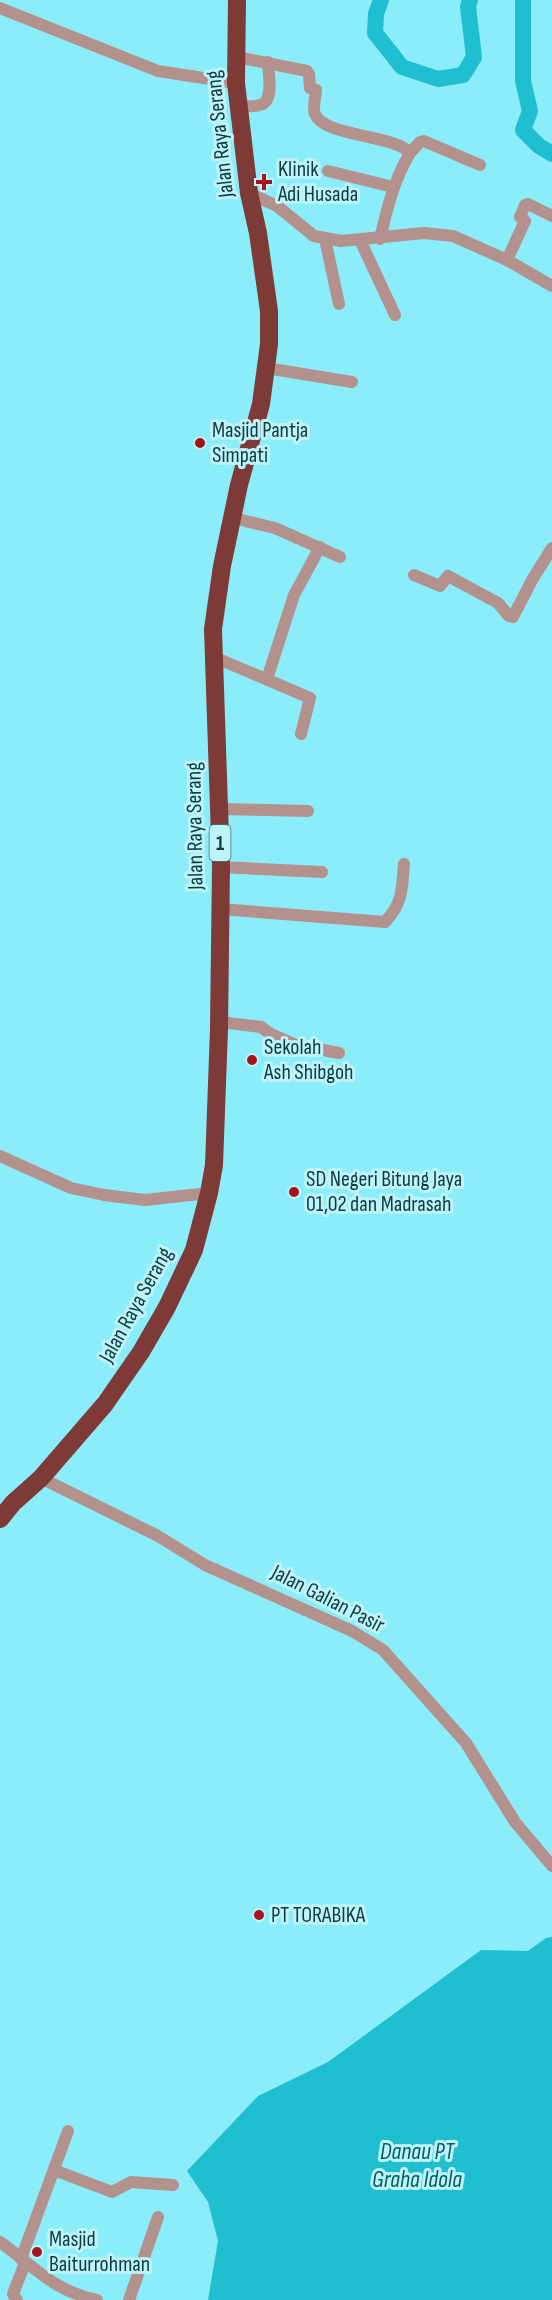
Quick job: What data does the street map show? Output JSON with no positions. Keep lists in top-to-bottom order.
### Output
{
  "streets": {
    "highway": ["Jalan Raya Serang", "1"],
    "street": ["Jalan Galian Pasir"]
  },
  "crossings": [
    ["Jalan Raya Serang", "Jalan Galian Pasir"]
  ],
  "water": ["Danau PT Graha Idola"],
  "places": {
    "health": ["Klinik Adi Husada"],
    "other": [
      "Masjid Pantja Simpati",
      "Sekolah Ash Shibgoh",
      "SD Negeri Bitung Jaya 01,02 dan Madrasah",
      "PT TORABIKA",
      "Masjid Baiturrohman"
    ]
  }
}
